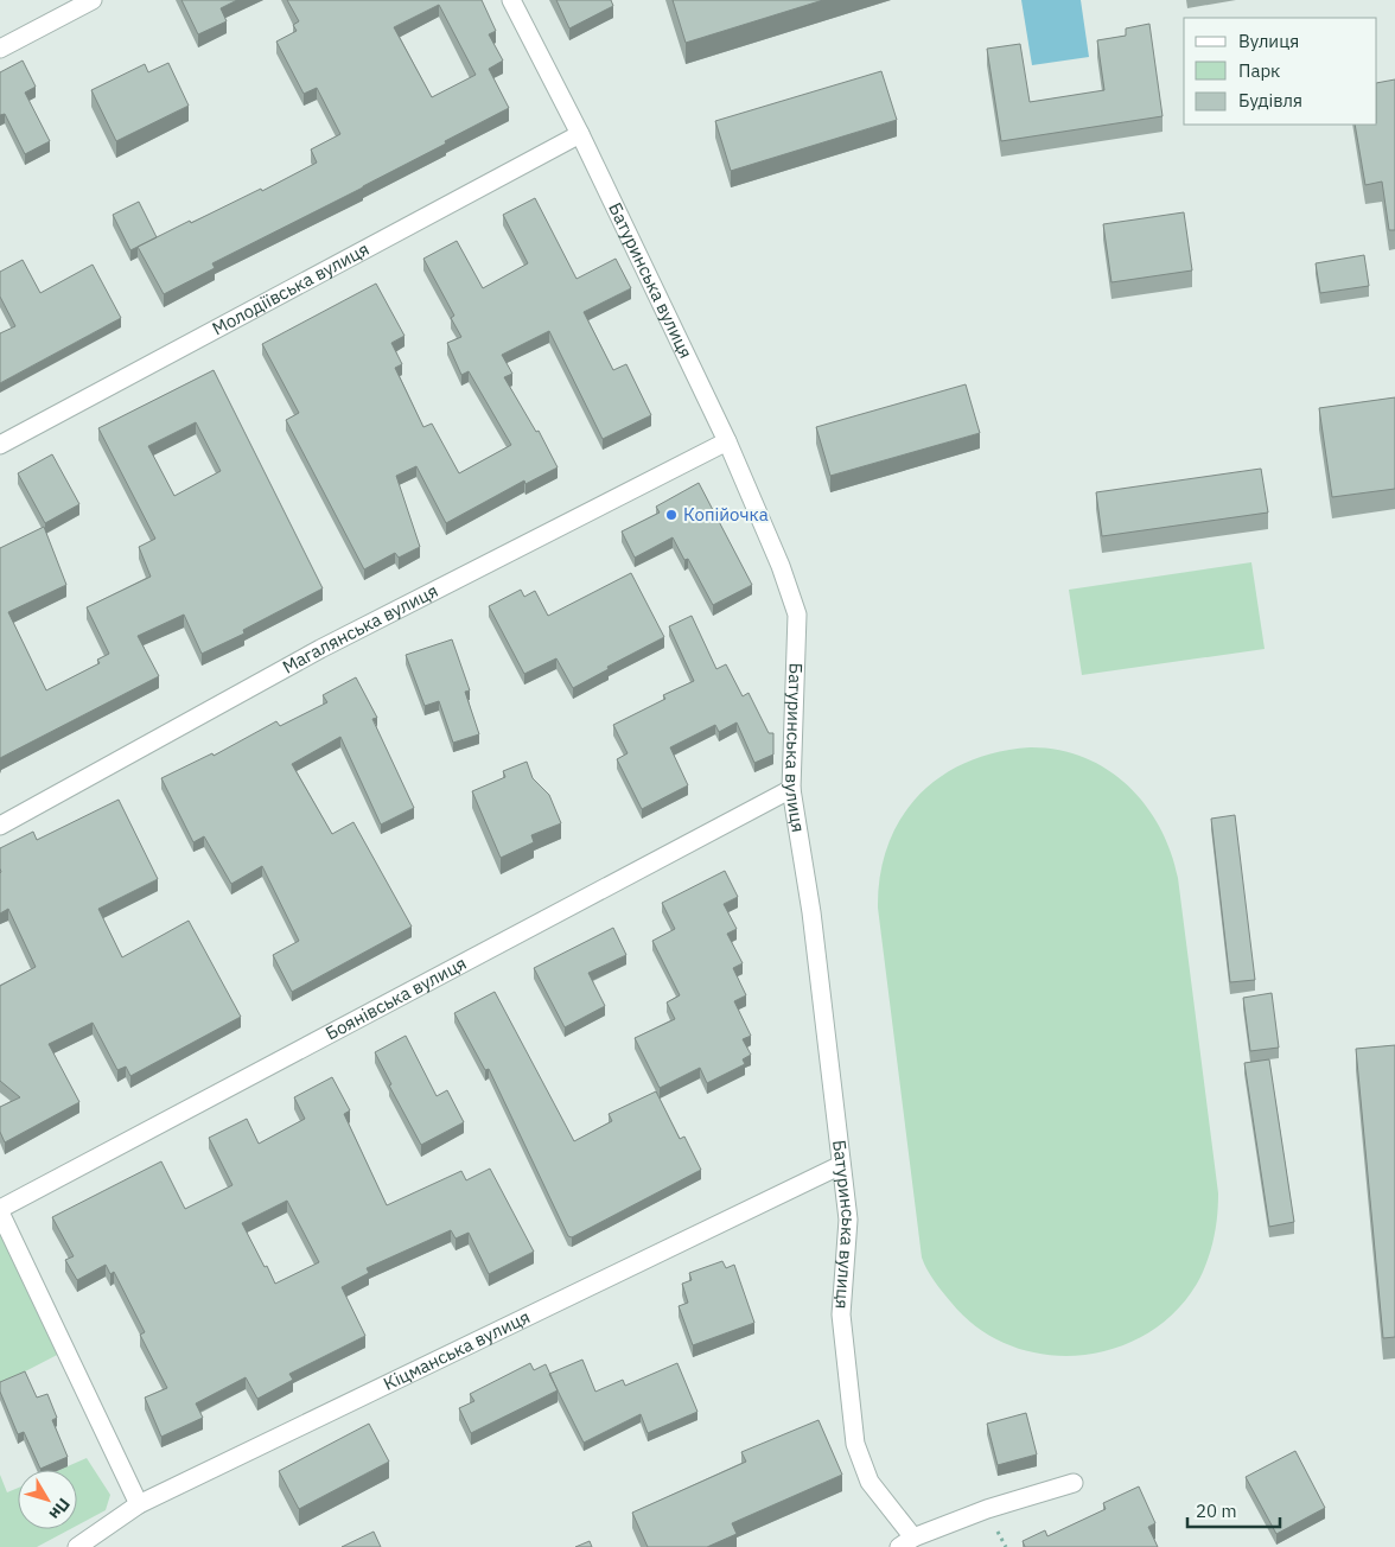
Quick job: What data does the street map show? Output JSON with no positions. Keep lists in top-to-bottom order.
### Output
{
  "streets": {
    "street": [
      "Батуринська вулиця",
      "Молодіївська вулиця",
      "Магалянська вулиця",
      "Боянівська вулиця",
      "Кіцманська вулиця"
    ]
  },
  "crossings": [
    ["Батуринська вулиця", "Молодіївська вулиця"],
    ["Батуринська вулиця", "Магалянська вулиця"],
    ["Батуринська вулиця", "Боянівська вулиця"],
    ["Батуринська вулиця", "Кіцманська вулиця"]
  ],
  "places": ["Копійочка"],
  "legend": ["Вулиця", "Парк", "Будівля"],
  "scale_bar": "20 m",
  "north": "bottom right"
}
